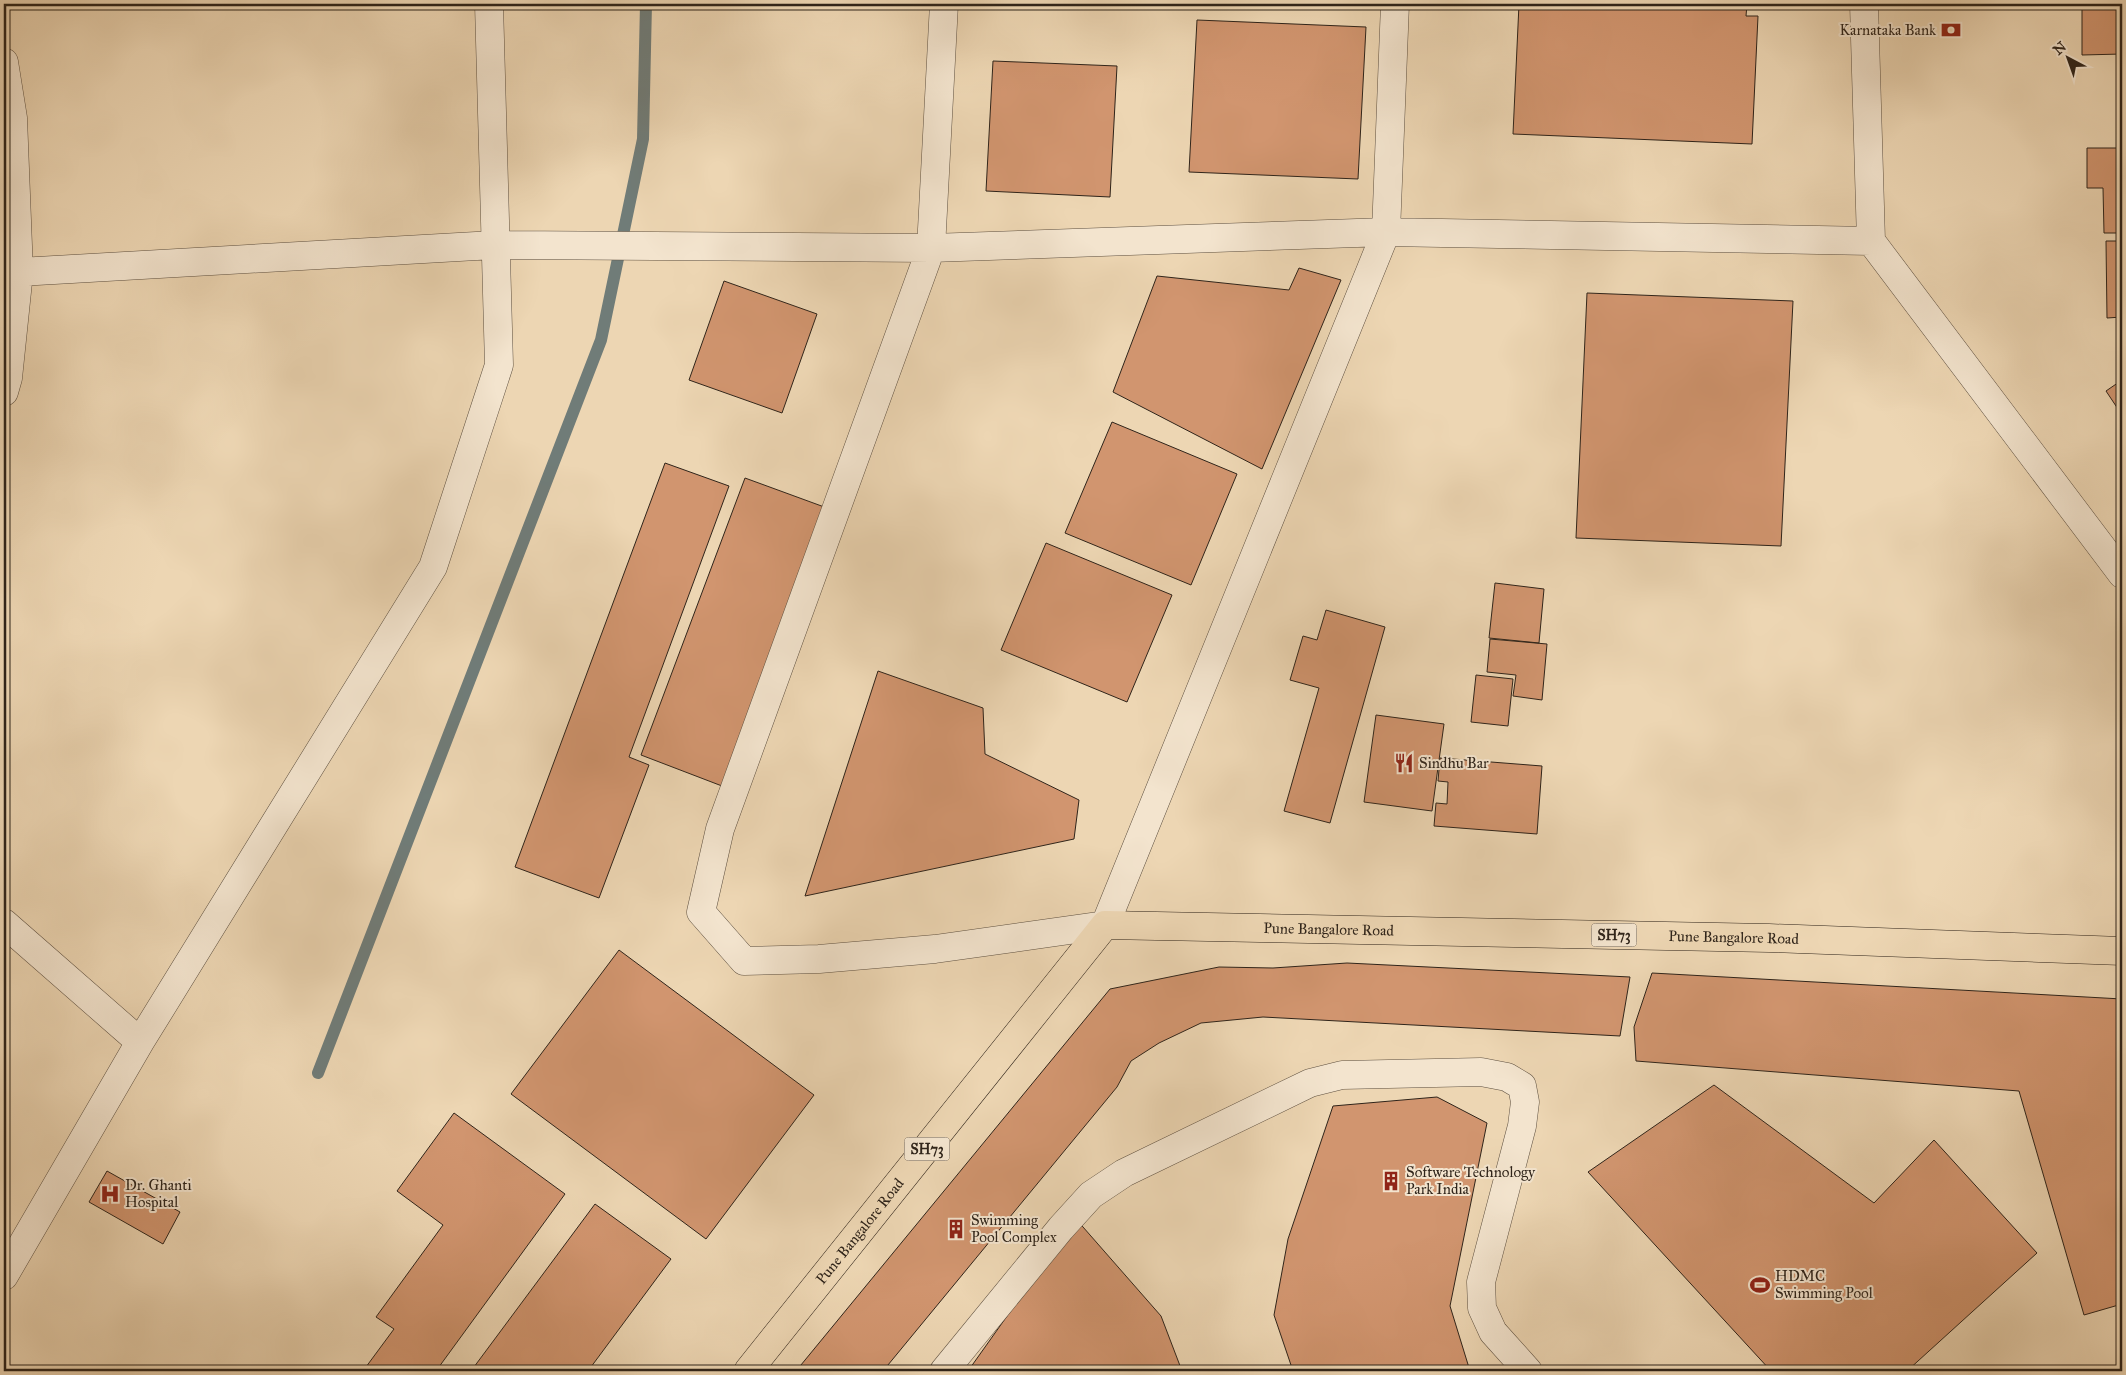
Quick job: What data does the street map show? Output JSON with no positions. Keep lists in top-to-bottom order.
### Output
{
  "streets": {
    "main road": ["Pune Bangalore Road", "SH73"]
  },
  "places": {
    "bank": ["Karnataka Bank"],
    "restaurant": ["Sindhu Bar"],
    "building": ["Software Technology Park India", "Swimming Pool Complex"],
    "hospital": ["Dr. Ghanti Hospital"],
    "sports": ["HDMC Swimming Pool"]
  },
  "north": "top left"
}
